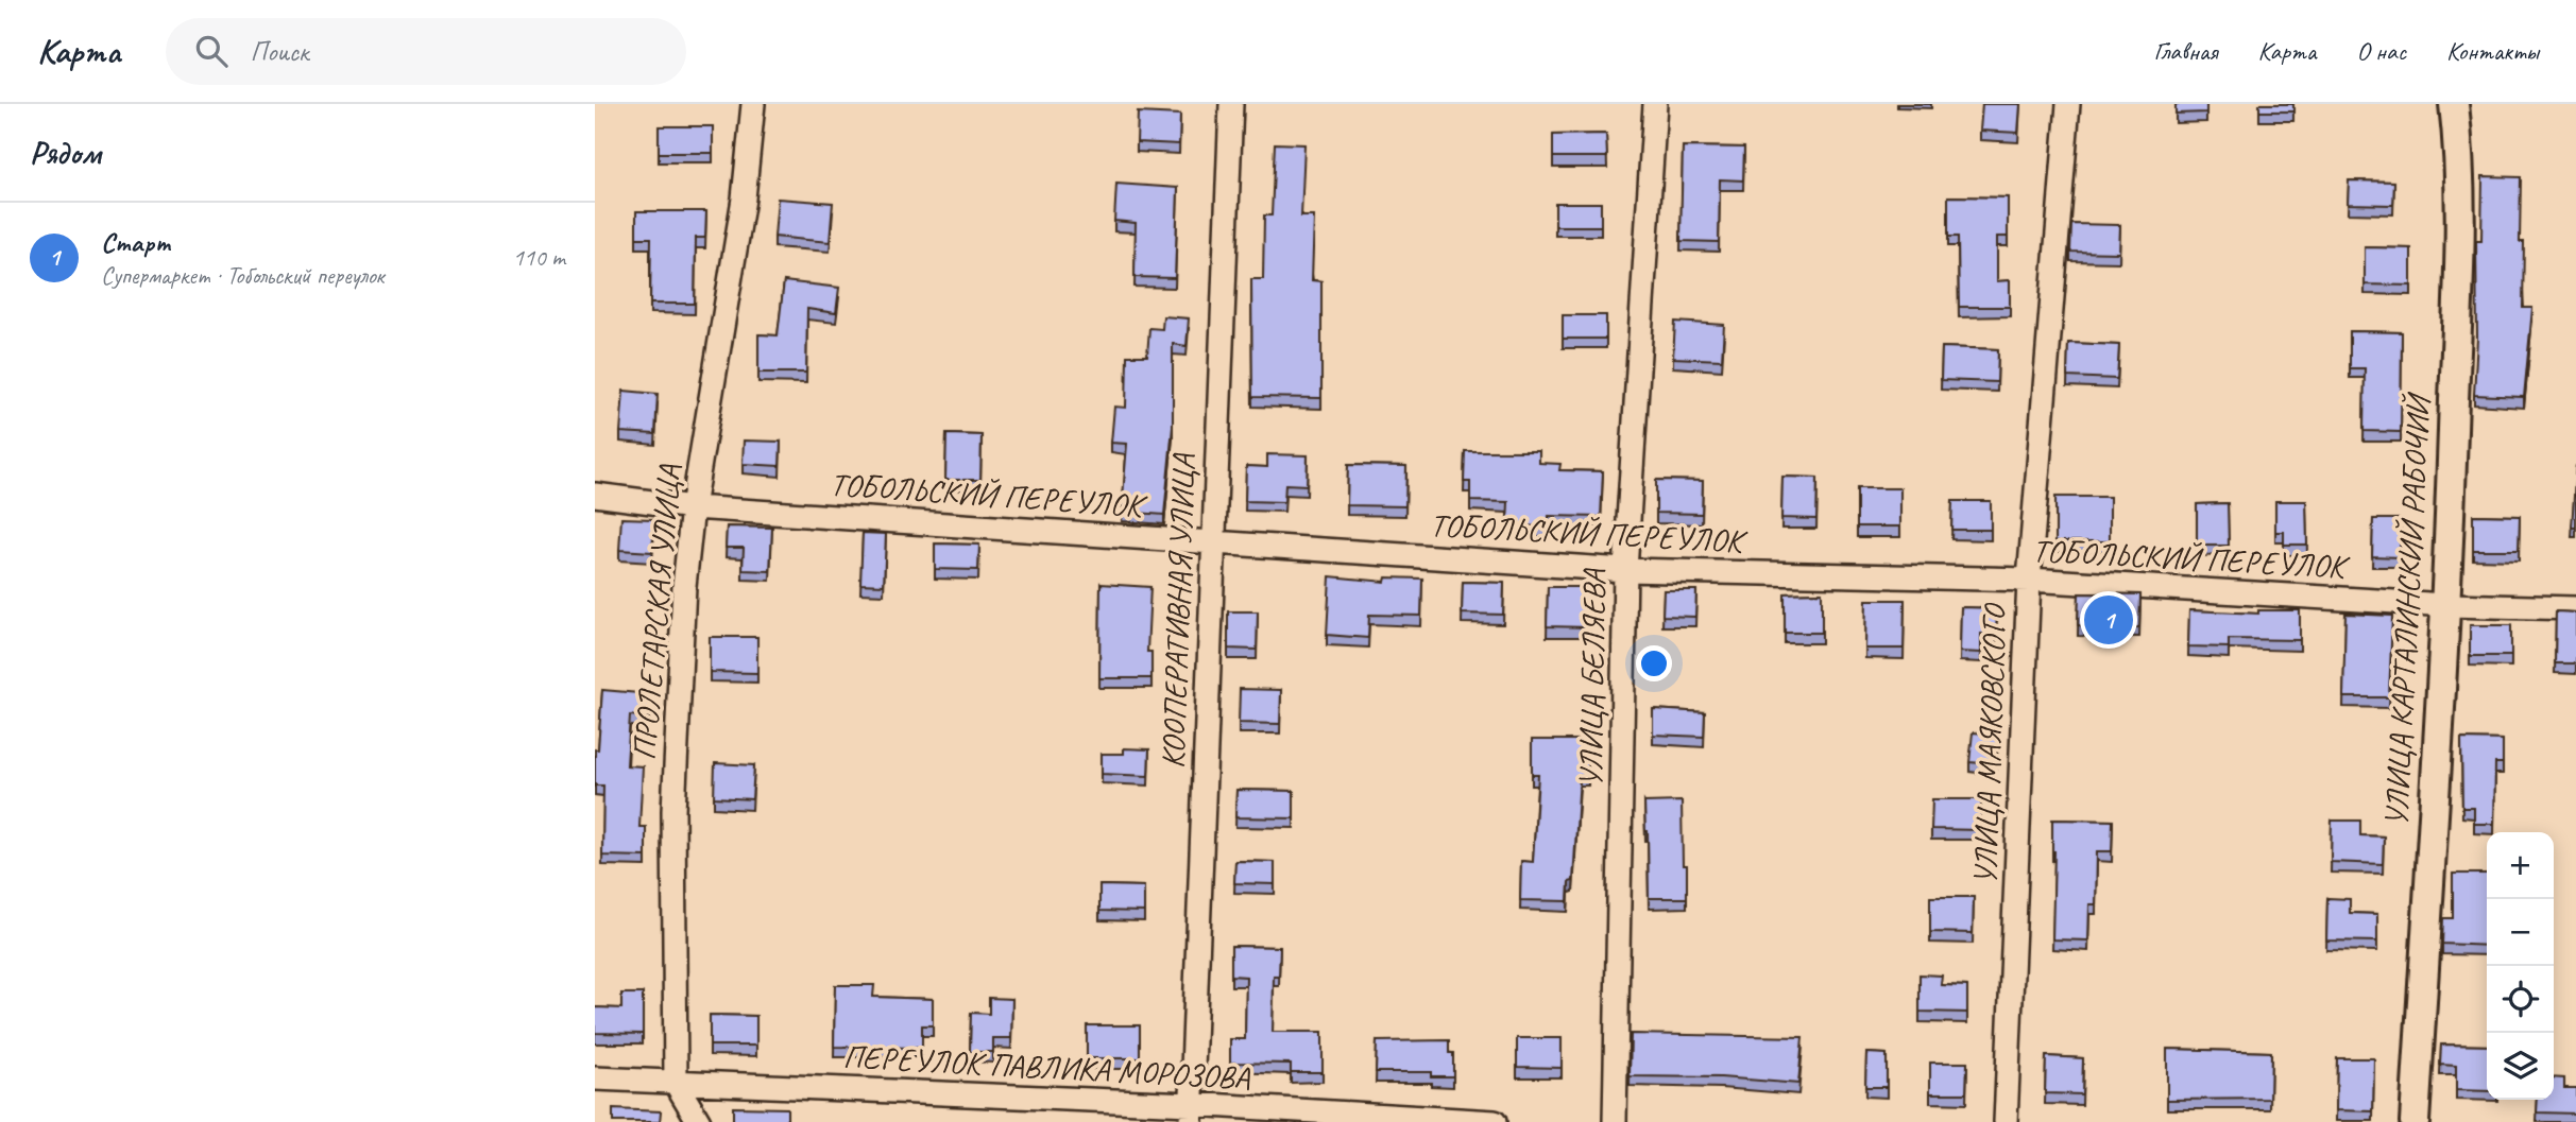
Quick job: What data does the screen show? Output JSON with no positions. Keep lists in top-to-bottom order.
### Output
{
  "streets": {
    "street": [
      "ТОБОЛЬСКИЙ ПЕРЕУЛОК",
      "КООПЕРАТИВНАЯ УЛИЦА",
      "УЛИЦА КАРТАЛИНСКИЙ РАБОЧИЙ",
      "ПРОЛЕТАРСКАЯ УЛИЦА",
      "УЛИЦА БЕЛЯЕВА",
      "УЛИЦА МАЯКОВСКОГО",
      "ПЕРЕУЛОК ПАВЛИКА МОРОЗОВА"
    ]
  },
  "crossings": [
    ["ТОБОЛЬСКИЙ ПЕРЕУЛОК", "КООПЕРАТИВНАЯ УЛИЦА"],
    ["ТОБОЛЬСКИЙ ПЕРЕУЛОК", "УЛИЦА КАРТАЛИНСКИЙ РАБОЧИЙ"],
    ["ТОБОЛЬСКИЙ ПЕРЕУЛОК", "ПРОЛЕТАРСКАЯ УЛИЦА"],
    ["ТОБОЛЬСКИЙ ПЕРЕУЛОК", "УЛИЦА БЕЛЯЕВА"],
    ["ТОБОЛЬСКИЙ ПЕРЕУЛОК", "УЛИЦА МАЯКОВСКОГО"],
    ["КООПЕРАТИВНАЯ УЛИЦА", "ПЕРЕУЛОК ПАВЛИКА МОРОЗОВА"],
    ["ПРОЛЕТАРСКАЯ УЛИЦА", "ПЕРЕУЛОК ПАВЛИКА МОРОЗОВА"]
  ],
  "page": {
    "header": "Карта",
    "search": "Поиск",
    "nav": [
      "Главная",
      "Карта",
      "О нас",
      "Контакты"
    ],
    "heading": "Рядом",
    "list": [
      {
        "mark": "1",
        "name": "Старт",
        "note": "Супермаркет · Тобольский переулок",
        "value": "110 m"
      }
    ],
    "pins": "1",
    "map_buttons": ["+", "−"]
  }
}
